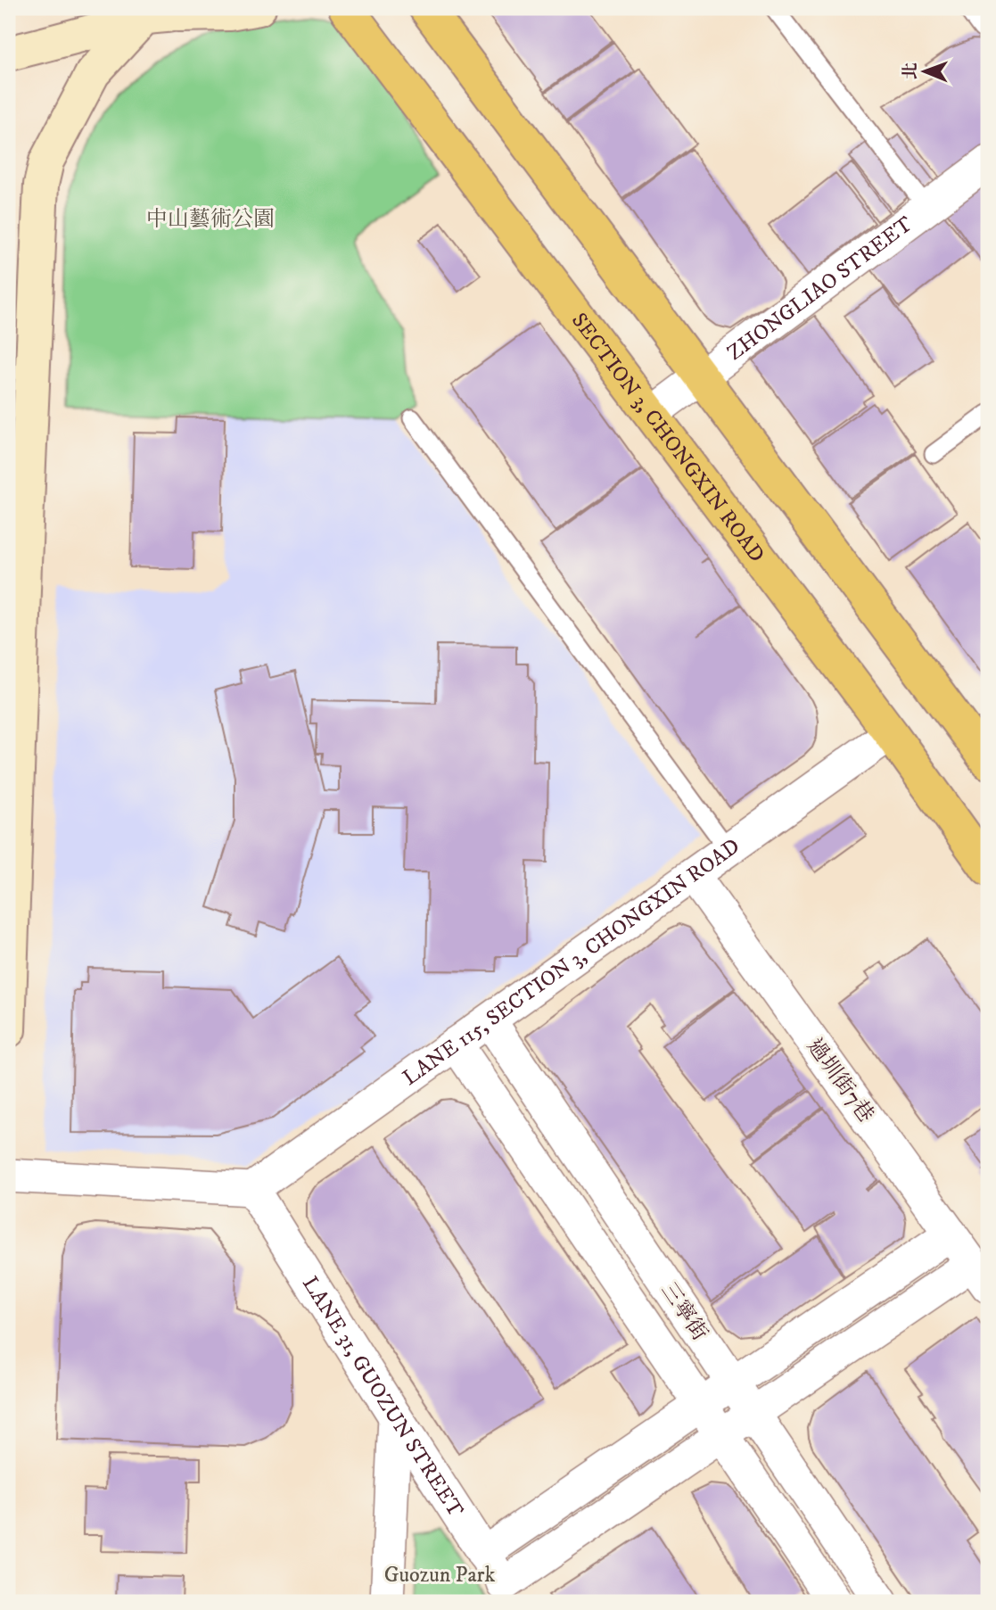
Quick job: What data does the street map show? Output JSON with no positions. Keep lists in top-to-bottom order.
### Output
{
  "streets": {
    "main road": ["SECTION 3, CHONGXIN ROAD"],
    "street": [
      "ZHONGLIAO STREET",
      "LANE 115, SECTION 3, CHONGXIN ROAD",
      "過圳街7巷",
      "三寧街",
      "LANE 31, GUOZUN STREET"
    ]
  },
  "crossings": [
    ["ZHONGLIAO STREET", "SECTION 3, CHONGXIN ROAD"],
    ["SECTION 3, CHONGXIN ROAD", "LANE 115, SECTION 3, CHONGXIN ROAD"],
    ["LANE 115, SECTION 3, CHONGXIN ROAD", "過圳街7巷"],
    ["LANE 115, SECTION 3, CHONGXIN ROAD", "三寧街"],
    ["LANE 115, SECTION 3, CHONGXIN ROAD", "LANE 31, GUOZUN STREET"]
  ],
  "parks": ["中山藝術公園", "Guozun Park"],
  "north": "left"
}
